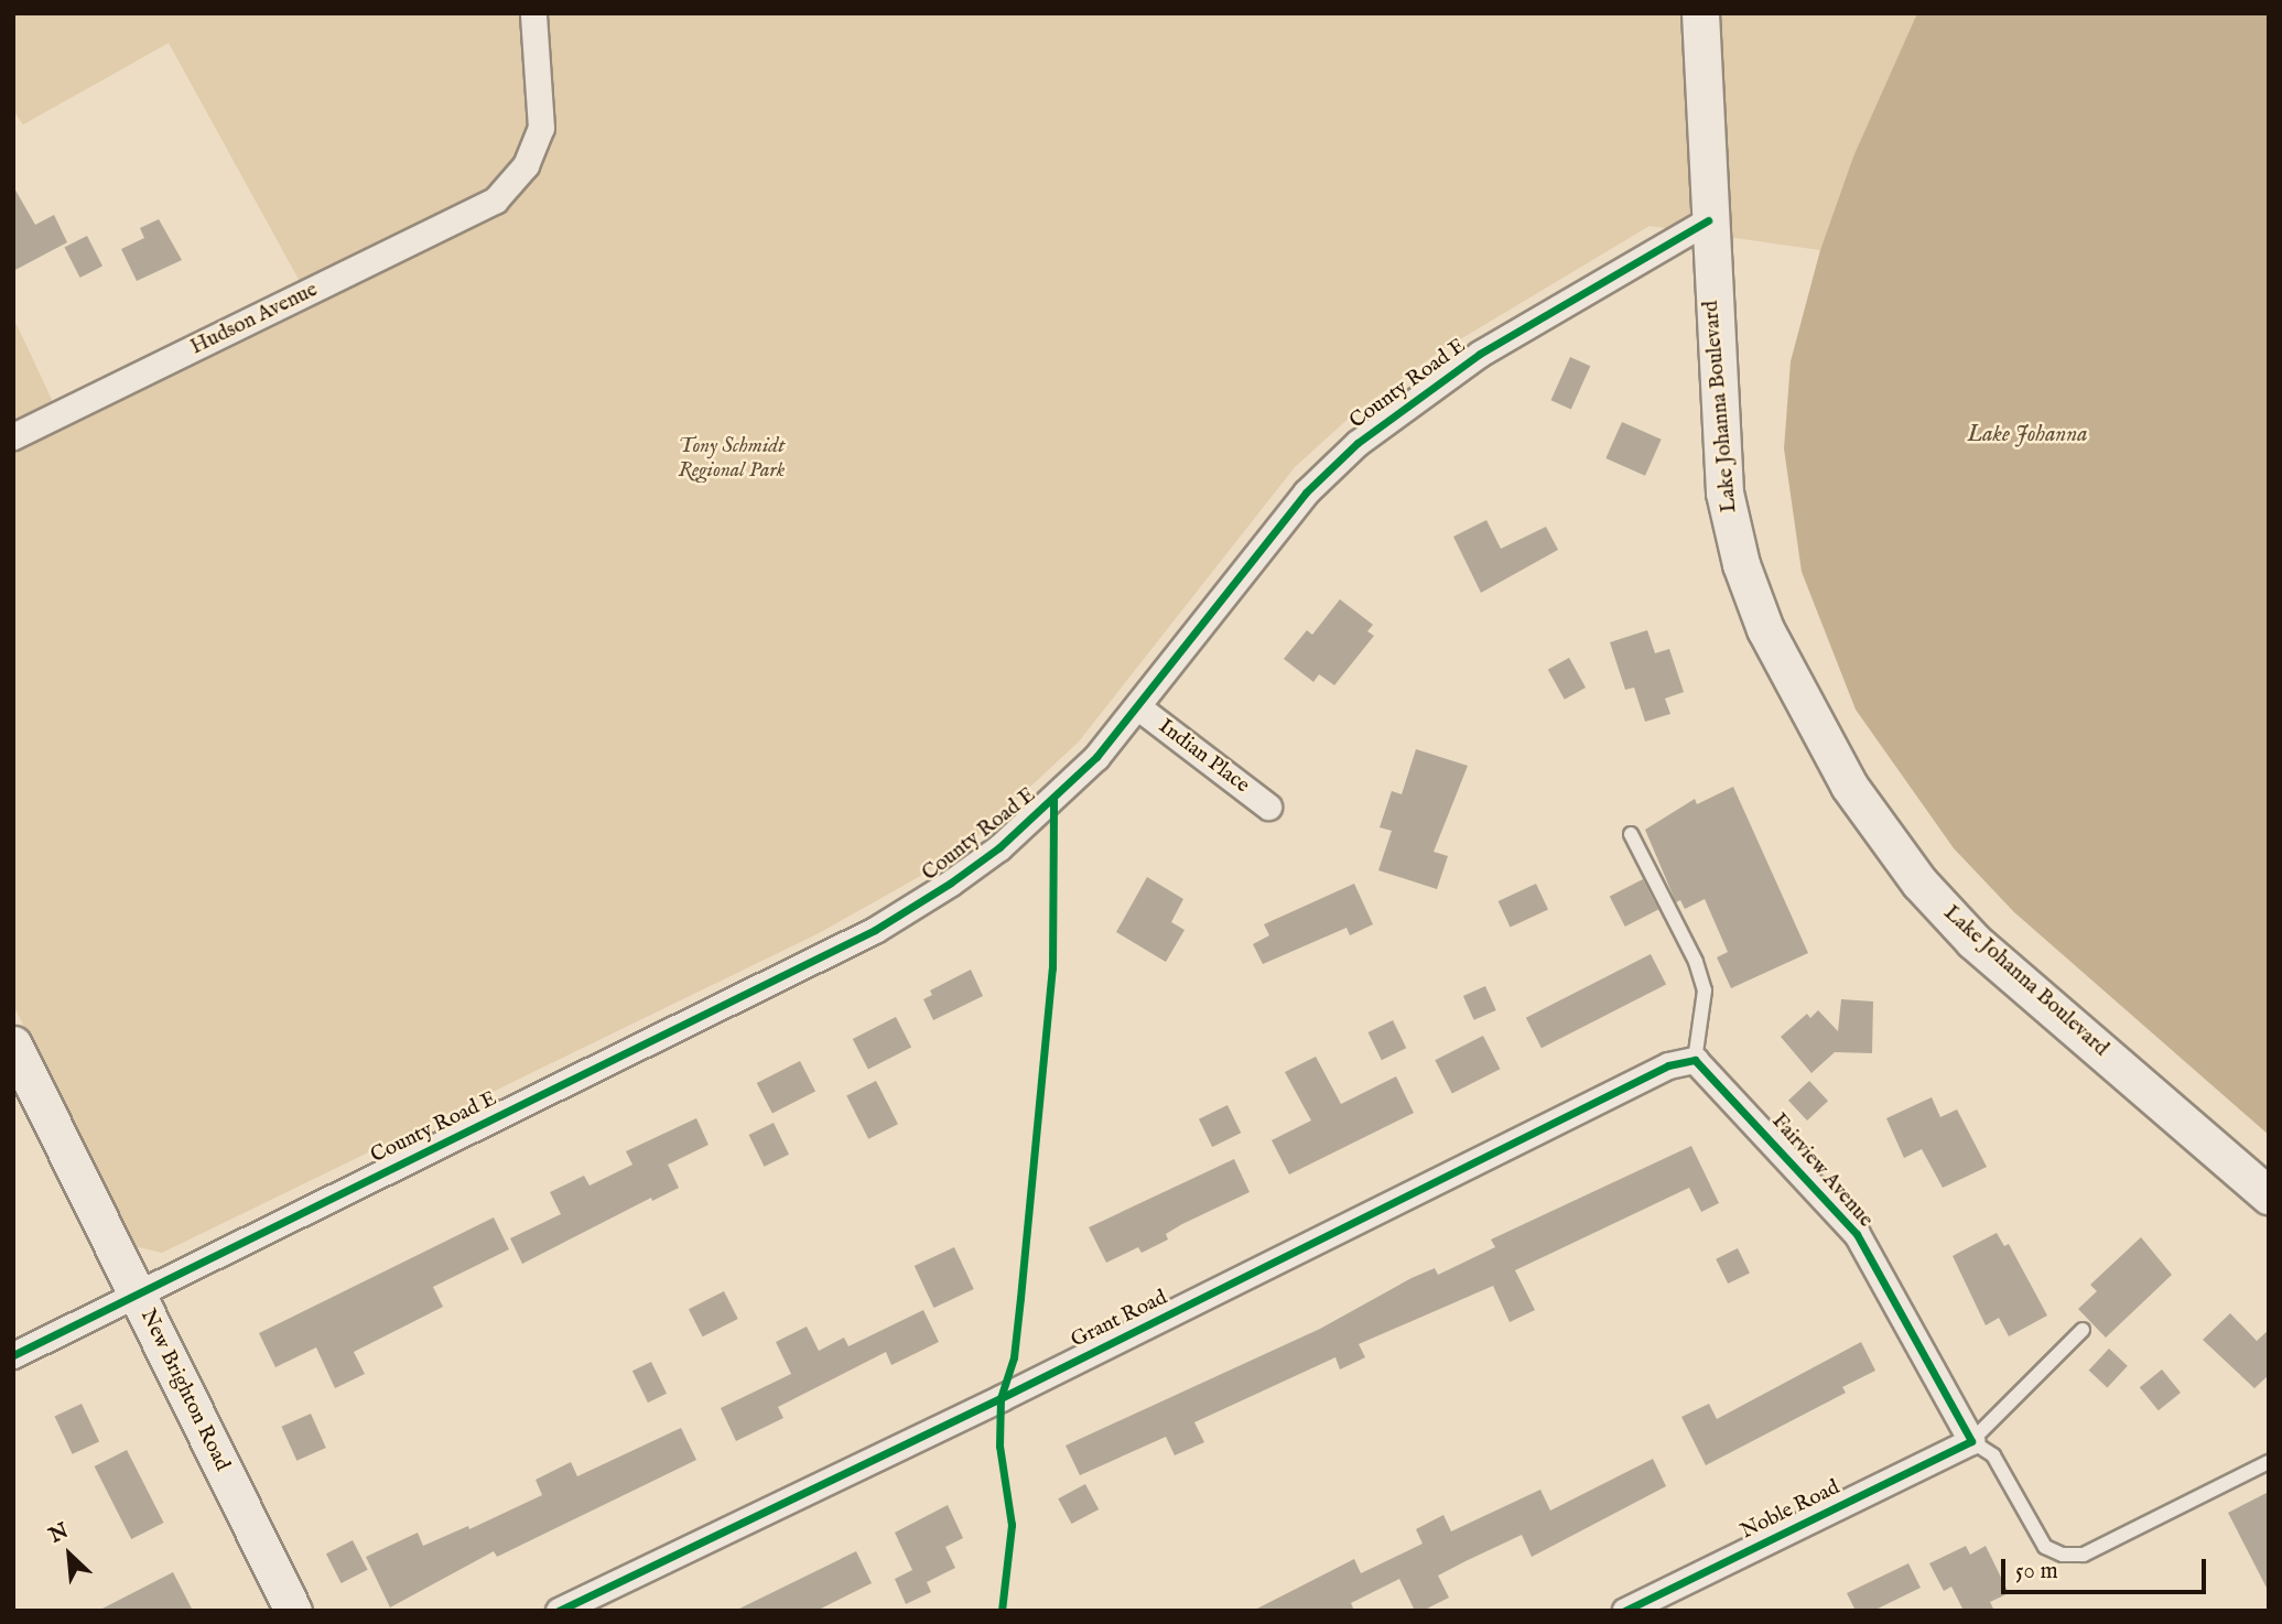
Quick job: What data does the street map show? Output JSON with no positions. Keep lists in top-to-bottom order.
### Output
{
  "streets": {
    "street": [
      "Hudson Avenue",
      "County Road E",
      "Lake Johanna Boulevard",
      "Indian Place",
      "Fairview Avenue",
      "Grant Road",
      "New Brighton Road",
      "Noble Road"
    ]
  },
  "crossings": [
    ["County Road E", "Lake Johanna Boulevard"],
    ["County Road E", "Indian Place"],
    ["County Road E", "New Brighton Road"],
    ["Fairview Avenue", "Grant Road"],
    ["Fairview Avenue", "Noble Road"]
  ],
  "water": ["Lake Johanna"],
  "parks": ["Tony Schmidt Regional Park"],
  "scale_bar": "50 m",
  "north": "top left"
}
